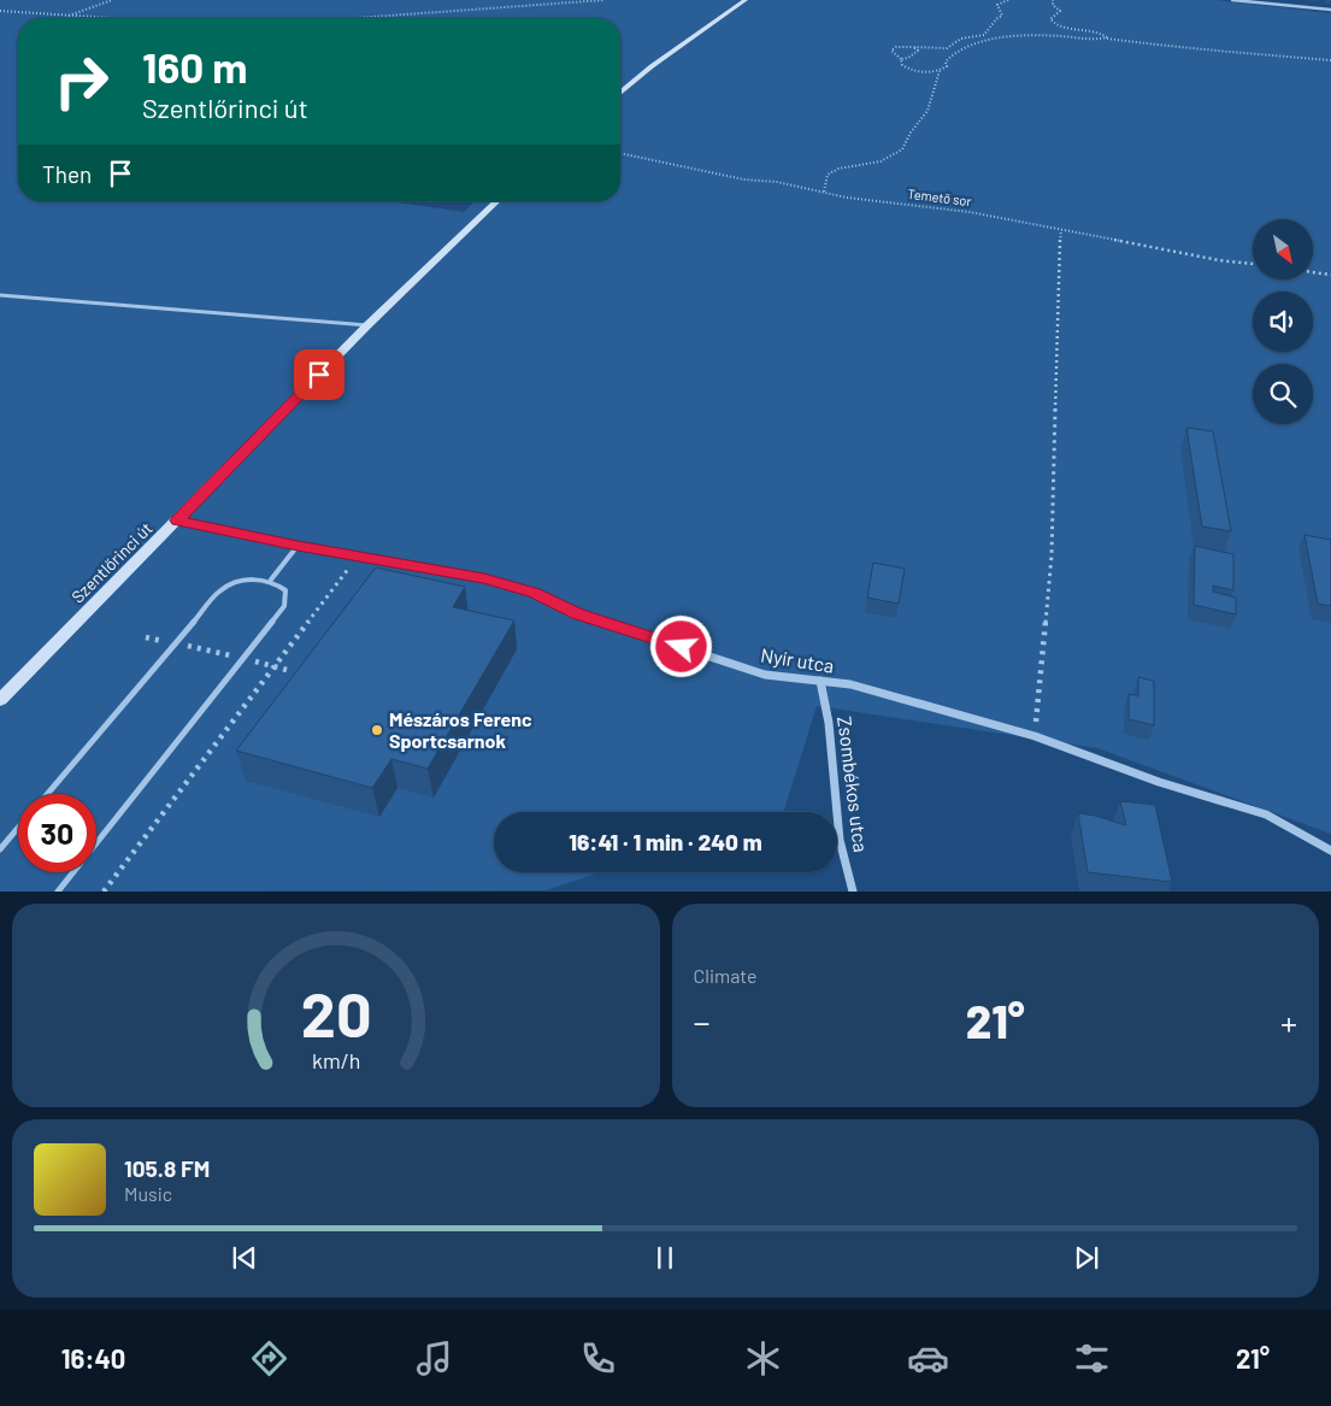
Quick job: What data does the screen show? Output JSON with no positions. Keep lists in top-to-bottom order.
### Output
{
  "streets": {
    "main road": ["Szentlőrinci út"],
    "street": ["Nyír utca", "Zsombékos utca"],
    "path": ["Temető sor"]
  },
  "crossings": [
    ["Szentlőrinci út", "Nyír utca"],
    ["Nyír utca", "Zsombékos utca"]
  ],
  "places": ["Mészáros Ferenc Sportcsarnok"],
  "north": "bottom right",
  "page": {
    "turn": ["160 m", "Szentlőrinci út"],
    "then": "Then",
    "limit": "30",
    "trip": "16:41 · 1 min · 240 m",
    "tile": "Climate",
    "heat": ["−", "21°", "+"],
    "song": ["105.8 FM", "Music"],
    "tabs": ["16:40", "21°"],
    "gauge": ["20", "km/h"]
  }
}
